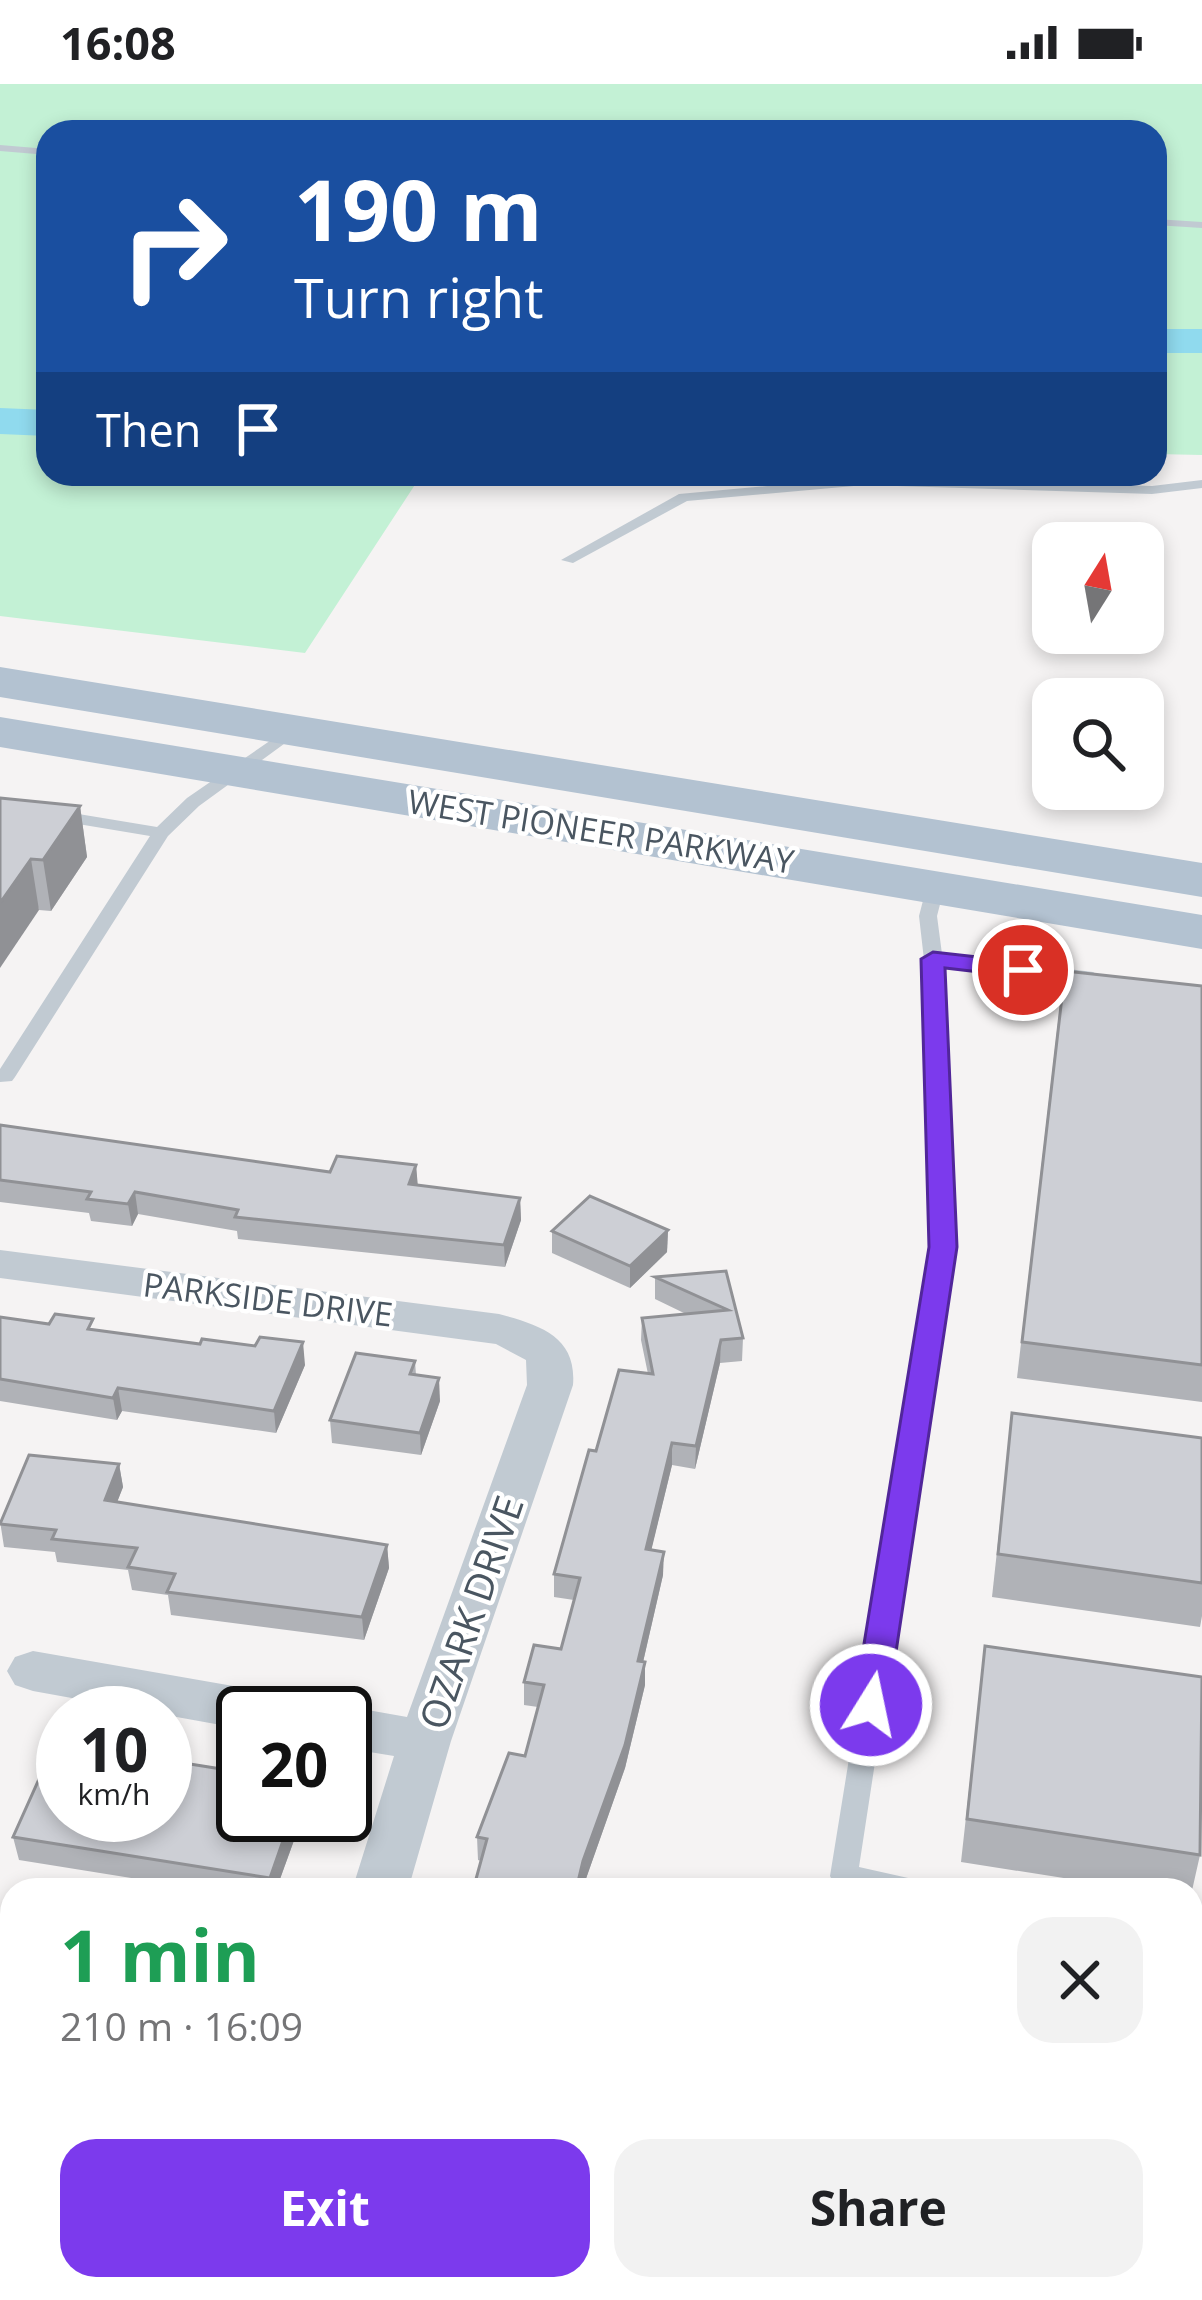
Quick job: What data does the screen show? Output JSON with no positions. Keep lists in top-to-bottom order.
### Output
{
  "streets": {
    "main road": ["WEST PIONEER PARKWAY"],
    "street": ["PARKSIDE DRIVE", "OZARK DRIVE"]
  },
  "crossings": [
    ["PARKSIDE DRIVE", "OZARK DRIVE"]
  ],
  "north": "top",
  "page": {
    "status": "16:08",
    "turn": ["190 m", "Turn right"],
    "then": "Then",
    "speed": "10 km/h",
    "limit": "20",
    "heading": ["1 min", "210 m · 16:09"],
    "buttons": ["Exit", "Share"]
  }
}
